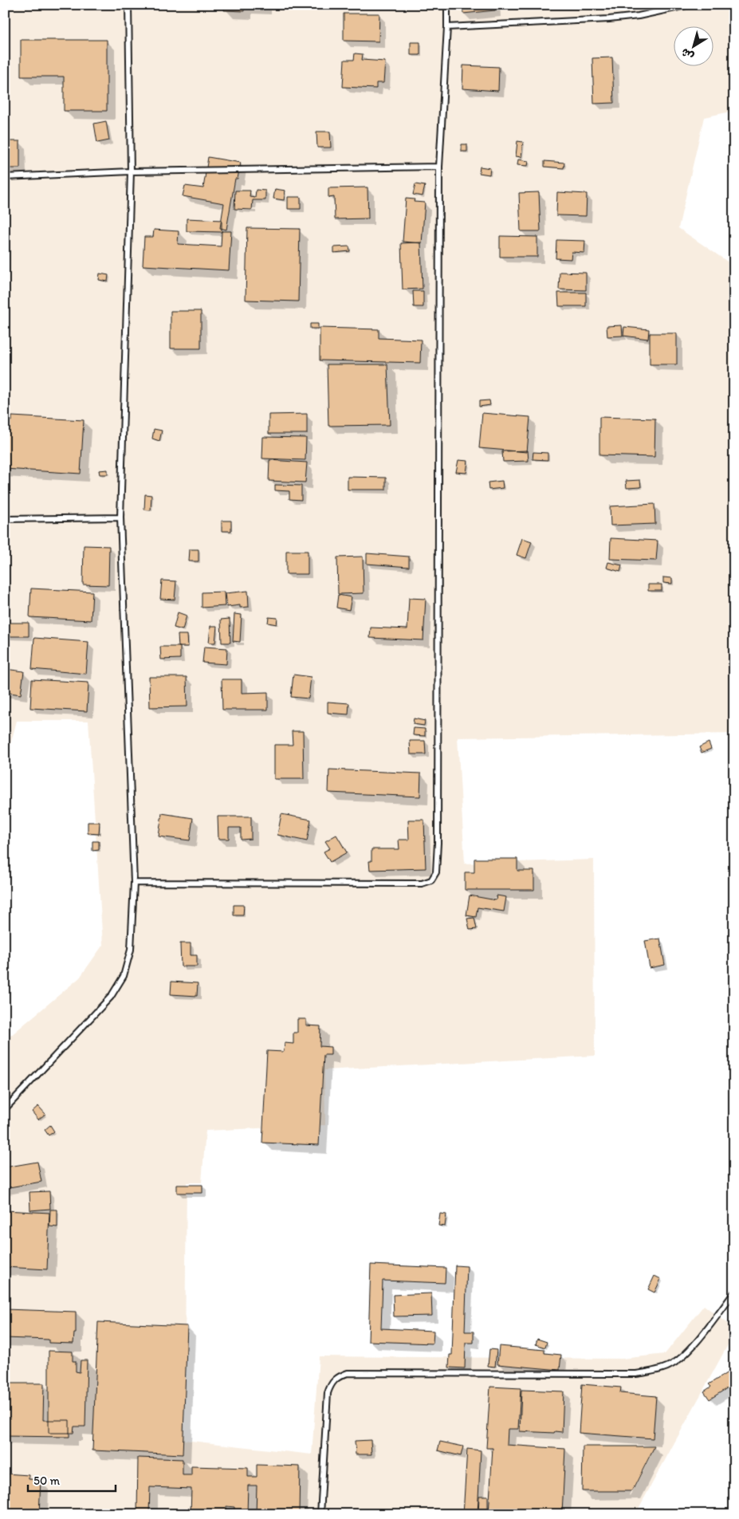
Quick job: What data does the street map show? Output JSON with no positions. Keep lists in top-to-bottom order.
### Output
{
  "scale_bar": "50 m",
  "north": "bottom left"
}
